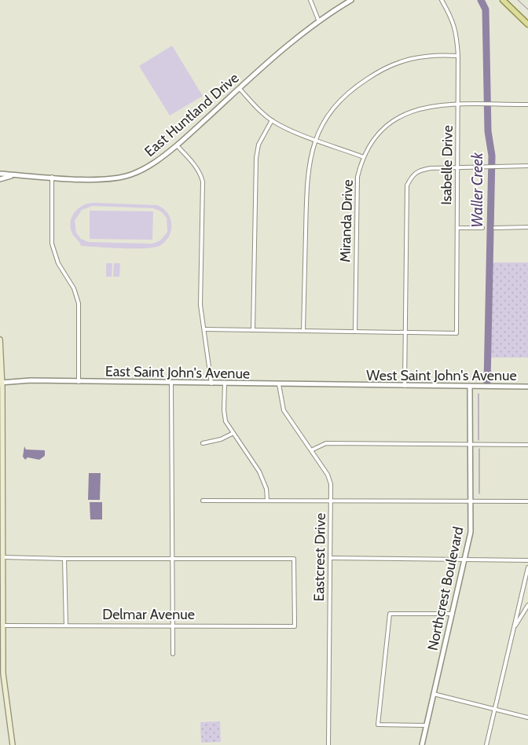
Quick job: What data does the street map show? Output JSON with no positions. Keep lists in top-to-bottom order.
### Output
{
  "streets": {
    "street": [
      "East Huntland Drive",
      "Isabelle Drive",
      "Miranda Drive",
      "East Saint John's Avenue",
      "West Saint John's Avenue",
      "Eastcrest Drive",
      "Northcrest Boulevard",
      "Delmar Avenue"
    ]
  },
  "crossings": [
    ["Isabelle Drive", "Miranda Drive"],
    ["East Saint John's Avenue", "West Saint John's Avenue"],
    ["East Saint John's Avenue", "Eastcrest Drive"],
    ["West Saint John's Avenue", "Northcrest Boulevard"]
  ],
  "water": ["Waller Creek"]
}
